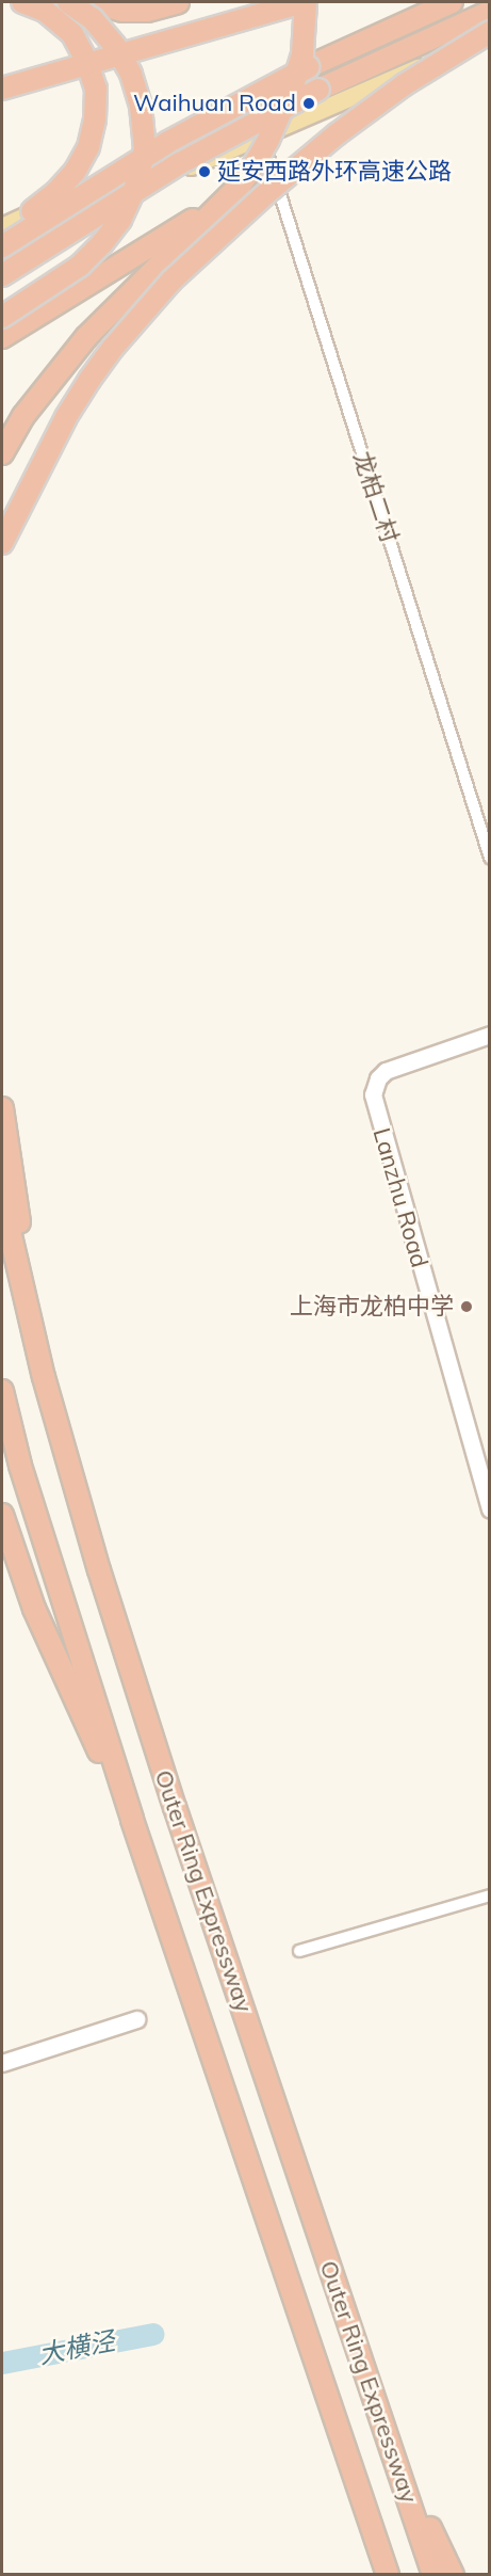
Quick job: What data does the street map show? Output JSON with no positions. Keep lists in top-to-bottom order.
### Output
{
  "streets": {
    "highway": ["Outer Ring Expressway"],
    "street": ["龙柏二村", "Lanzhu Road"]
  },
  "water": ["大横泾"],
  "places": ["Waihuan Road", "延安西路外环高速公路", "上海市龙柏中学"]
}
